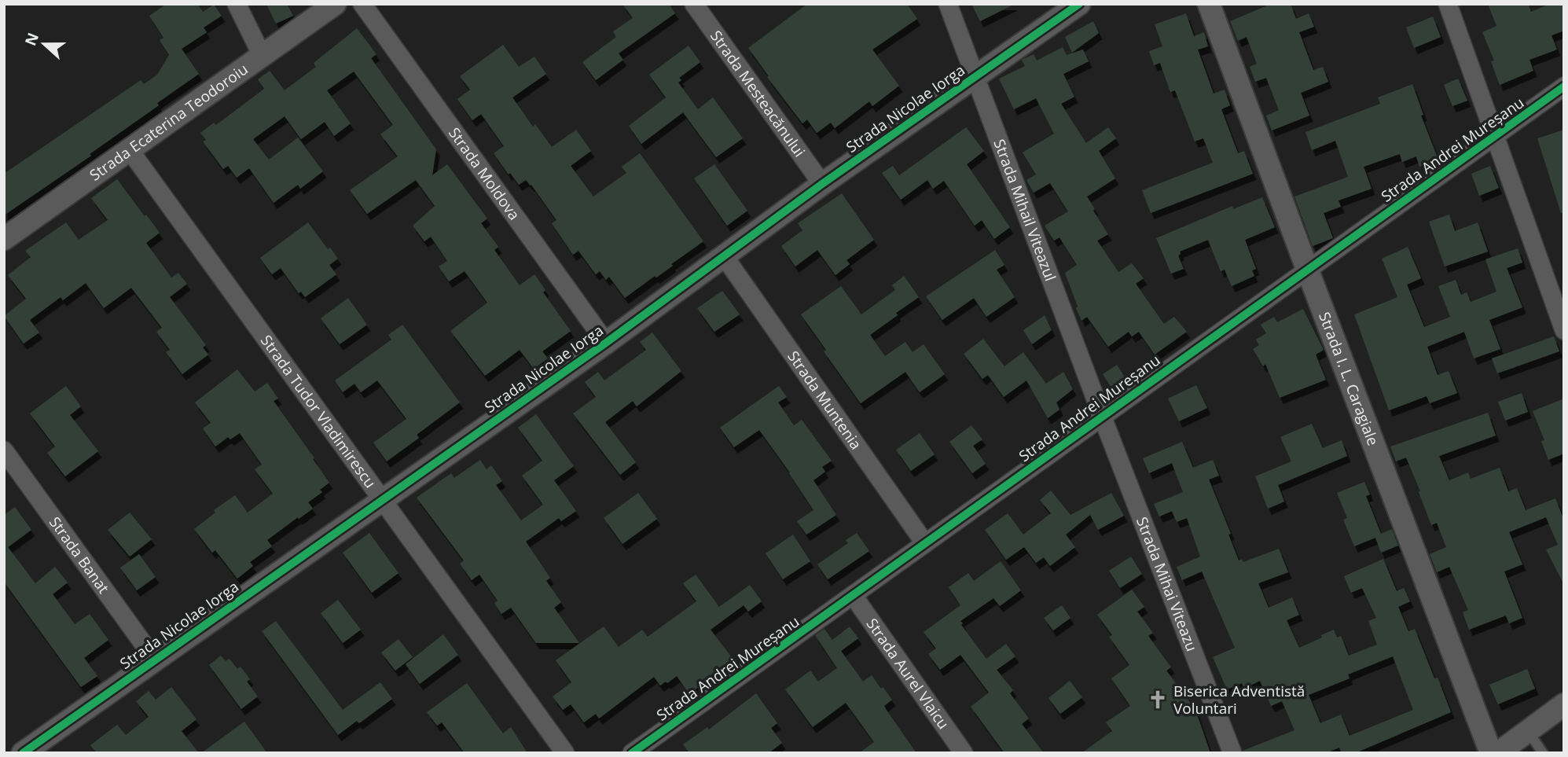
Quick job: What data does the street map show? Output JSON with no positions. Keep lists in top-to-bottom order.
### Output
{
  "streets": {
    "street": [
      "Strada Mesteacănului",
      "Strada Nicolae Iorga",
      "Strada Ecaterina Teodoroiu",
      "Strada Andrei Mureșanu",
      "Strada Moldova",
      "Strada Mihail Viteazul",
      "Strada I. L. Caragiale",
      "Strada Muntenia",
      "Strada Tudor Vladimirescu",
      "Strada Banat",
      "Strada Mihai Viteazu",
      "Strada Aurel Vlaicu"
    ]
  },
  "crossings": [
    ["Strada Mesteacănului", "Strada Nicolae Iorga"],
    ["Strada Nicolae Iorga", "Strada Moldova"],
    ["Strada Nicolae Iorga", "Strada Mihail Viteazul"],
    ["Strada Nicolae Iorga", "Strada Muntenia"],
    ["Strada Nicolae Iorga", "Strada Tudor Vladimirescu"],
    ["Strada Nicolae Iorga", "Strada Banat"],
    ["Strada Ecaterina Teodoroiu", "Strada Tudor Vladimirescu"],
    ["Strada Andrei Mureșanu", "Strada Mihail Viteazul"],
    ["Strada Andrei Mureșanu", "Strada I. L. Caragiale"],
    ["Strada Andrei Mureșanu", "Strada Muntenia"],
    ["Strada Andrei Mureșanu", "Strada Mihai Viteazu"],
    ["Strada Andrei Mureșanu", "Strada Aurel Vlaicu"],
    ["Strada Mihail Viteazul", "Strada Mihai Viteazu"]
  ],
  "places": {
    "church": ["Biserica Adventistă Voluntari"]
  },
  "north": "left"
}
